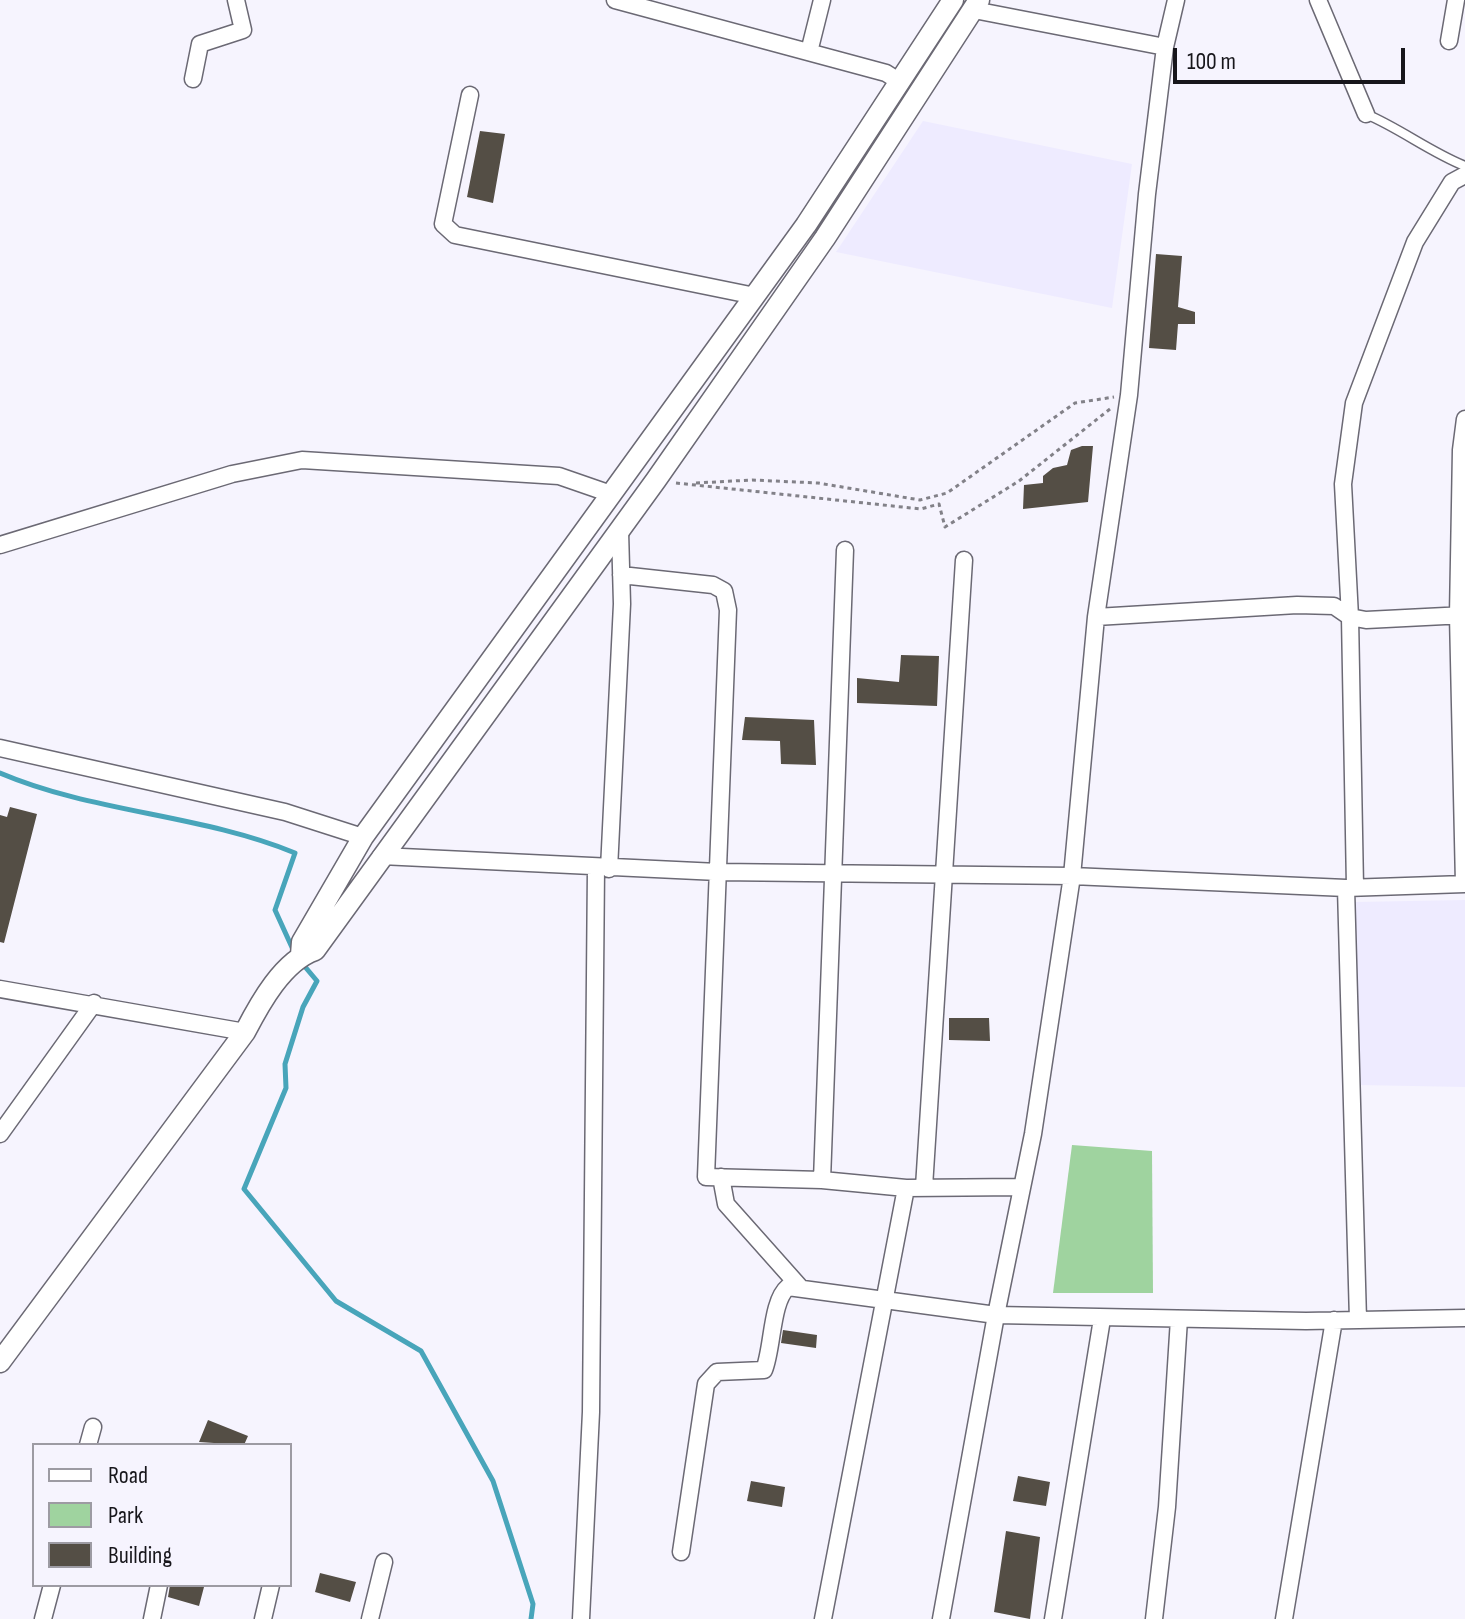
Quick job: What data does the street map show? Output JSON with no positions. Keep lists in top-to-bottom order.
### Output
{
  "legend": ["Road", "Park", "Building"],
  "scale_bar": "100 m"
}
